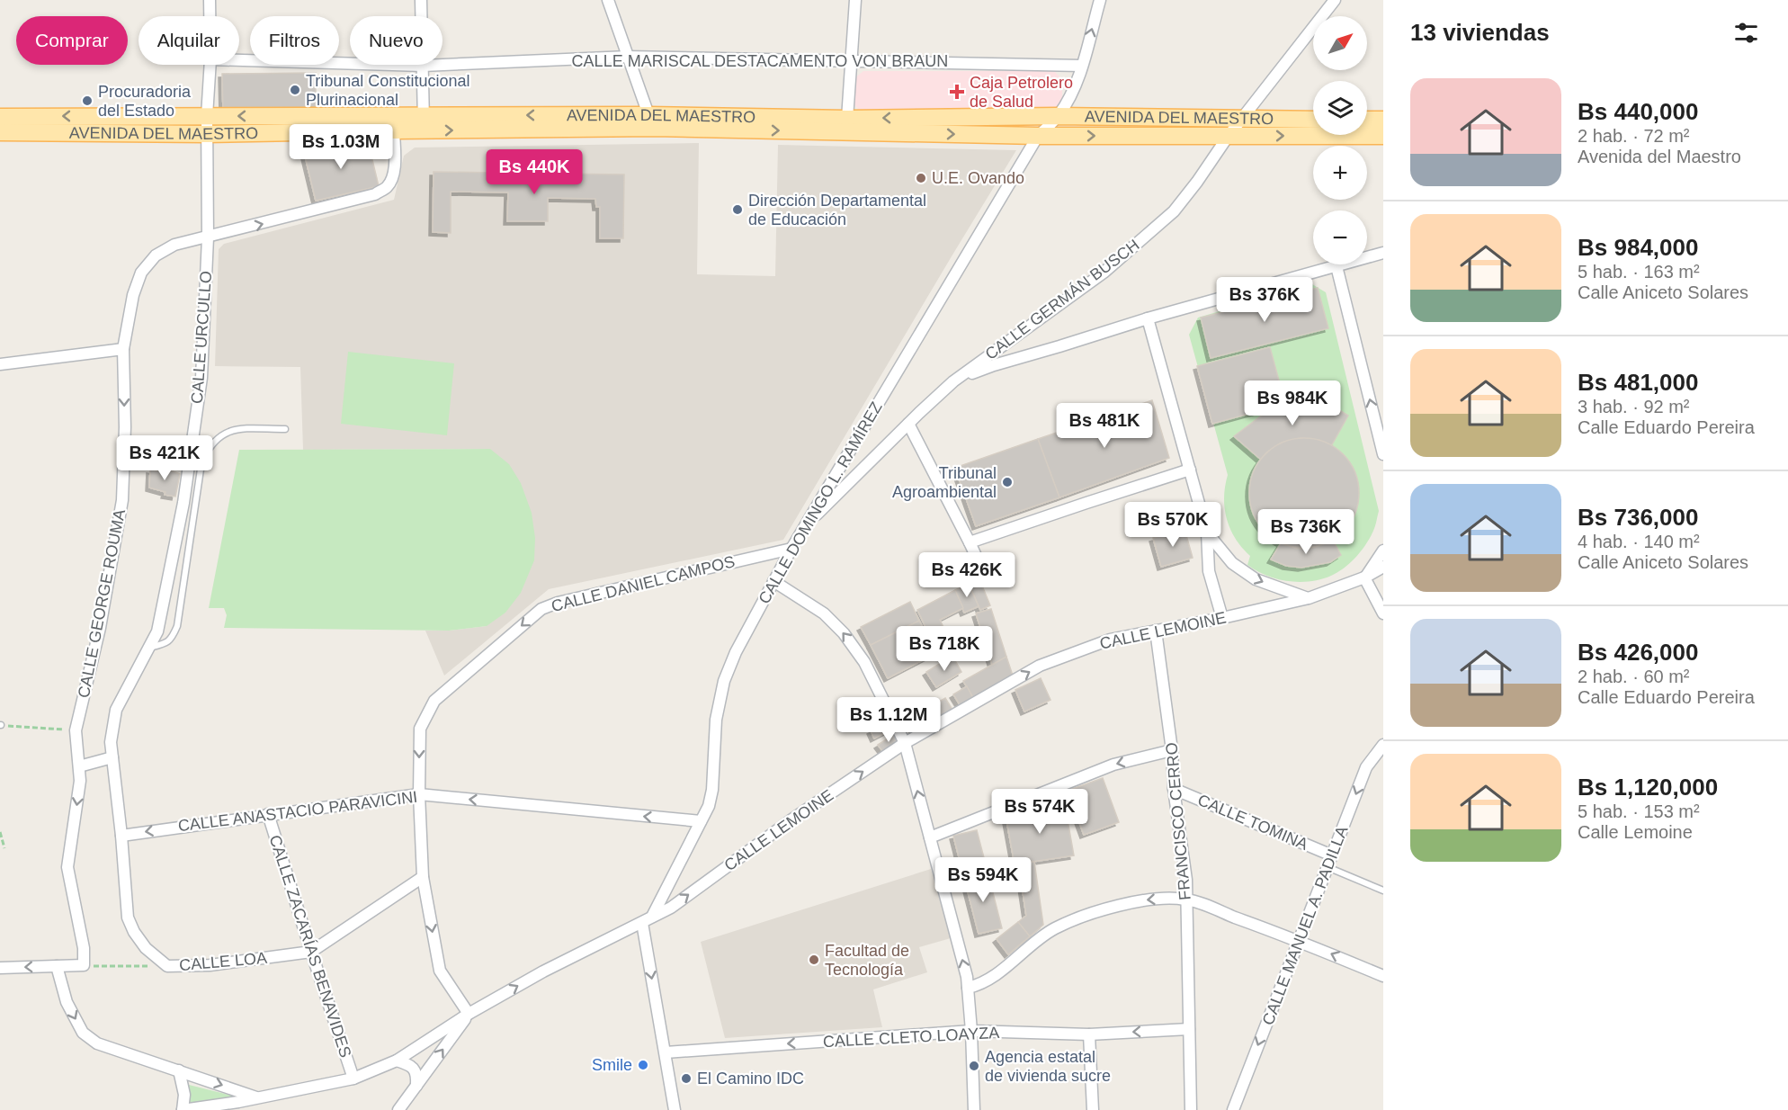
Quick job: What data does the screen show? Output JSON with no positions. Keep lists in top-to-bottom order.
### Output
{
  "streets": {
    "main road": ["AVENIDA DEL MAESTRO"],
    "street": [
      "CALLE MARISCAL DESTACAMENTO VON BRAUN",
      "CALLE GERMÁN BUSCH",
      "CALLE URCULLO",
      "CALLE DOMINGO L. RAMÍREZ",
      "CALLE DANIEL CAMPOS",
      "CALLE GEORGE ROUMA",
      "CALLE LEMOINE",
      "CALLE ANASTACIO PARAVICINI",
      "FRANCISCO CERRO",
      "CALLE TOMINA",
      "CALLE MANUEL A. PADILLA",
      "CALLE ZACARÍAS BENAVIDES",
      "CALLE LOA",
      "CALLE CLETO LOAYZA"
    ]
  },
  "crossings": [
    ["CALLE MARISCAL DESTACAMENTO VON BRAUN", "CALLE DOMINGO L. RAMÍREZ"],
    ["AVENIDA DEL MAESTRO", "CALLE GERMÁN BUSCH"],
    ["AVENIDA DEL MAESTRO", "CALLE URCULLO"],
    ["AVENIDA DEL MAESTRO", "CALLE DOMINGO L. RAMÍREZ"],
    ["AVENIDA DEL MAESTRO", "CALLE GEORGE ROUMA"],
    ["CALLE GERMÁN BUSCH", "CALLE DOMINGO L. RAMÍREZ"],
    ["CALLE URCULLO", "CALLE GEORGE ROUMA"],
    ["CALLE URCULLO", "CALLE ANASTACIO PARAVICINI"],
    ["CALLE URCULLO", "CALLE LOA"],
    ["CALLE DOMINGO L. RAMÍREZ", "CALLE DANIEL CAMPOS"],
    ["CALLE DOMINGO L. RAMÍREZ", "CALLE LEMOINE"],
    ["CALLE DOMINGO L. RAMÍREZ", "CALLE ANASTACIO PARAVICINI"],
    ["CALLE DANIEL CAMPOS", "CALLE LEMOINE"],
    ["CALLE DANIEL CAMPOS", "CALLE ANASTACIO PARAVICINI"],
    ["CALLE DANIEL CAMPOS", "CALLE LOA"],
    ["CALLE GEORGE ROUMA", "CALLE LOA"],
    ["CALLE LEMOINE", "FRANCISCO CERRO"],
    ["CALLE LEMOINE", "CALLE ZACARÍAS BENAVIDES"],
    ["CALLE ANASTACIO PARAVICINI", "CALLE ZACARÍAS BENAVIDES"],
    ["FRANCISCO CERRO", "CALLE TOMINA"],
    ["FRANCISCO CERRO", "CALLE CLETO LOAYZA"],
    ["CALLE TOMINA", "CALLE MANUEL A. PADILLA"],
    ["CALLE ZACARÍAS BENAVIDES", "CALLE LOA"]
  ],
  "one_way": [
    "CALLE LEMOINE",
    "CALLE ANASTACIO PARAVICINI",
    "CALLE MANUEL A. PADILLA",
    "CALLE CLETO LOAYZA"
  ],
  "places": {
    "other": [
      "Tribunal Constitucional Plurinacional",
      "Procuradoria del Estado",
      "U.E. Ovando",
      "Dirección Departamental de Educación",
      "Tribunal Agroambiental",
      "Facultad de Tecnología",
      "Smile",
      "Agencia estatal de vivienda sucre",
      "El Camino IDC"
    ],
    "health": ["Caja Petrolero de Salud"]
  },
  "north": "top right",
  "page": {
    "heading": "13 viviendas",
    "map_buttons": ["+", "−"],
    "chip": [
      "Comprar",
      "Alquilar",
      "Filtros",
      "Nuevo"
    ],
    "list": [
      {
        "name": "Bs 440,000",
        "note": "2 hab. · 72 m² · Avenida del Maestro"
      },
      {
        "name": "Bs 984,000",
        "note": "5 hab. · 163 m² · Calle Aniceto Solares"
      },
      {
        "name": "Bs 481,000",
        "note": "3 hab. · 92 m² · Calle Eduardo Pereira"
      },
      {
        "name": "Bs 736,000",
        "note": "4 hab. · 140 m² · Calle Aniceto Solares"
      },
      {
        "name": "Bs 426,000",
        "note": "2 hab. · 60 m² · Calle Eduardo Pereira"
      },
      {
        "name": "Bs 1,120,000",
        "note": "5 hab. · 153 m² · Calle Lemoine"
      }
    ],
    "price": [
      "Bs 1.03M",
      "Bs 440K",
      "Bs 376K",
      "Bs 984K",
      "Bs 481K",
      "Bs 421K",
      "Bs 570K",
      "Bs 736K",
      "Bs 426K",
      "Bs 718K",
      "Bs 1.12M",
      "Bs 574K",
      "Bs 594K"
    ]
  }
}
